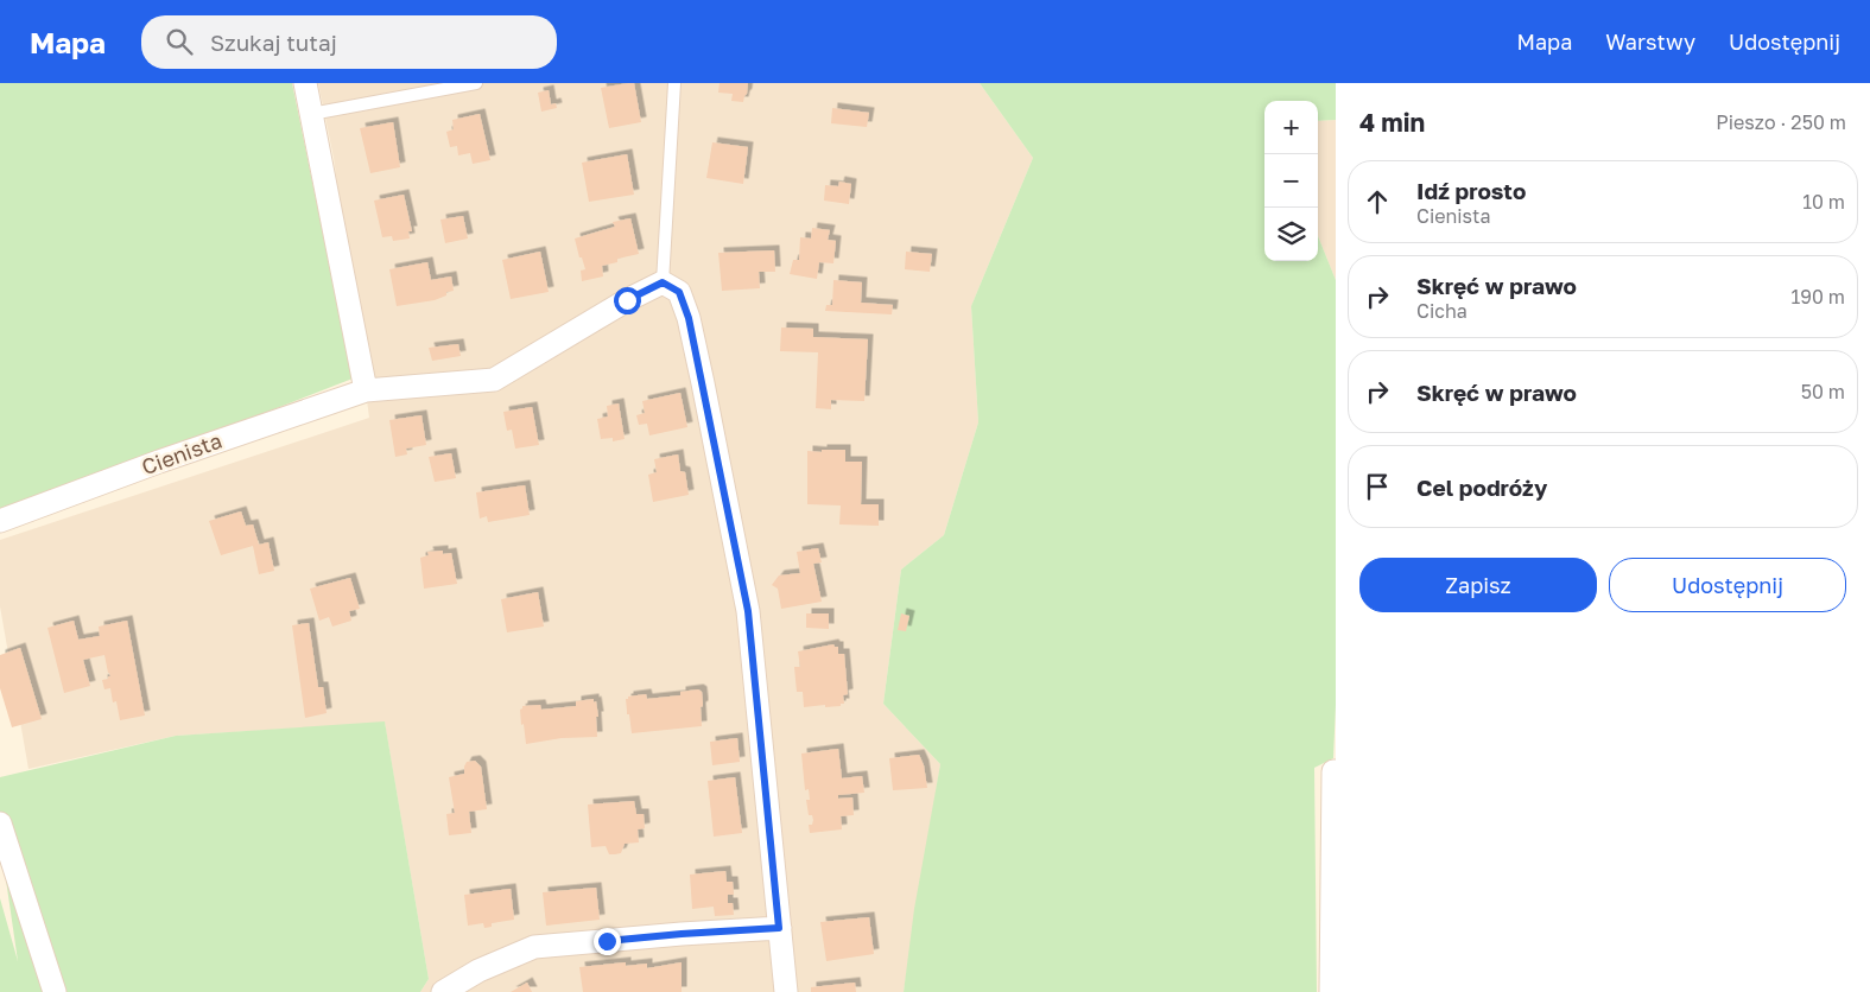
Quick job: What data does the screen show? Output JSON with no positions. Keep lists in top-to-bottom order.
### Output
{
  "streets": {
    "street": ["Cienista"]
  },
  "page": {
    "header": "Mapa",
    "search": "Szukaj tutaj",
    "nav": ["Mapa", "Warstwy", "Udostępnij"],
    "heading": ["4 min", "Pieszo · 250 m"],
    "map_buttons": ["+", "−"],
    "list": [
      ["Idź prosto", "Cienista", "10 m"],
      ["Skręć w prawo", "Cicha", "190 m"],
      ["Skręć w prawo", "50 m"],
      "Cel podróży"
    ],
    "buttons": ["Zapisz", "Udostępnij"]
  }
}
